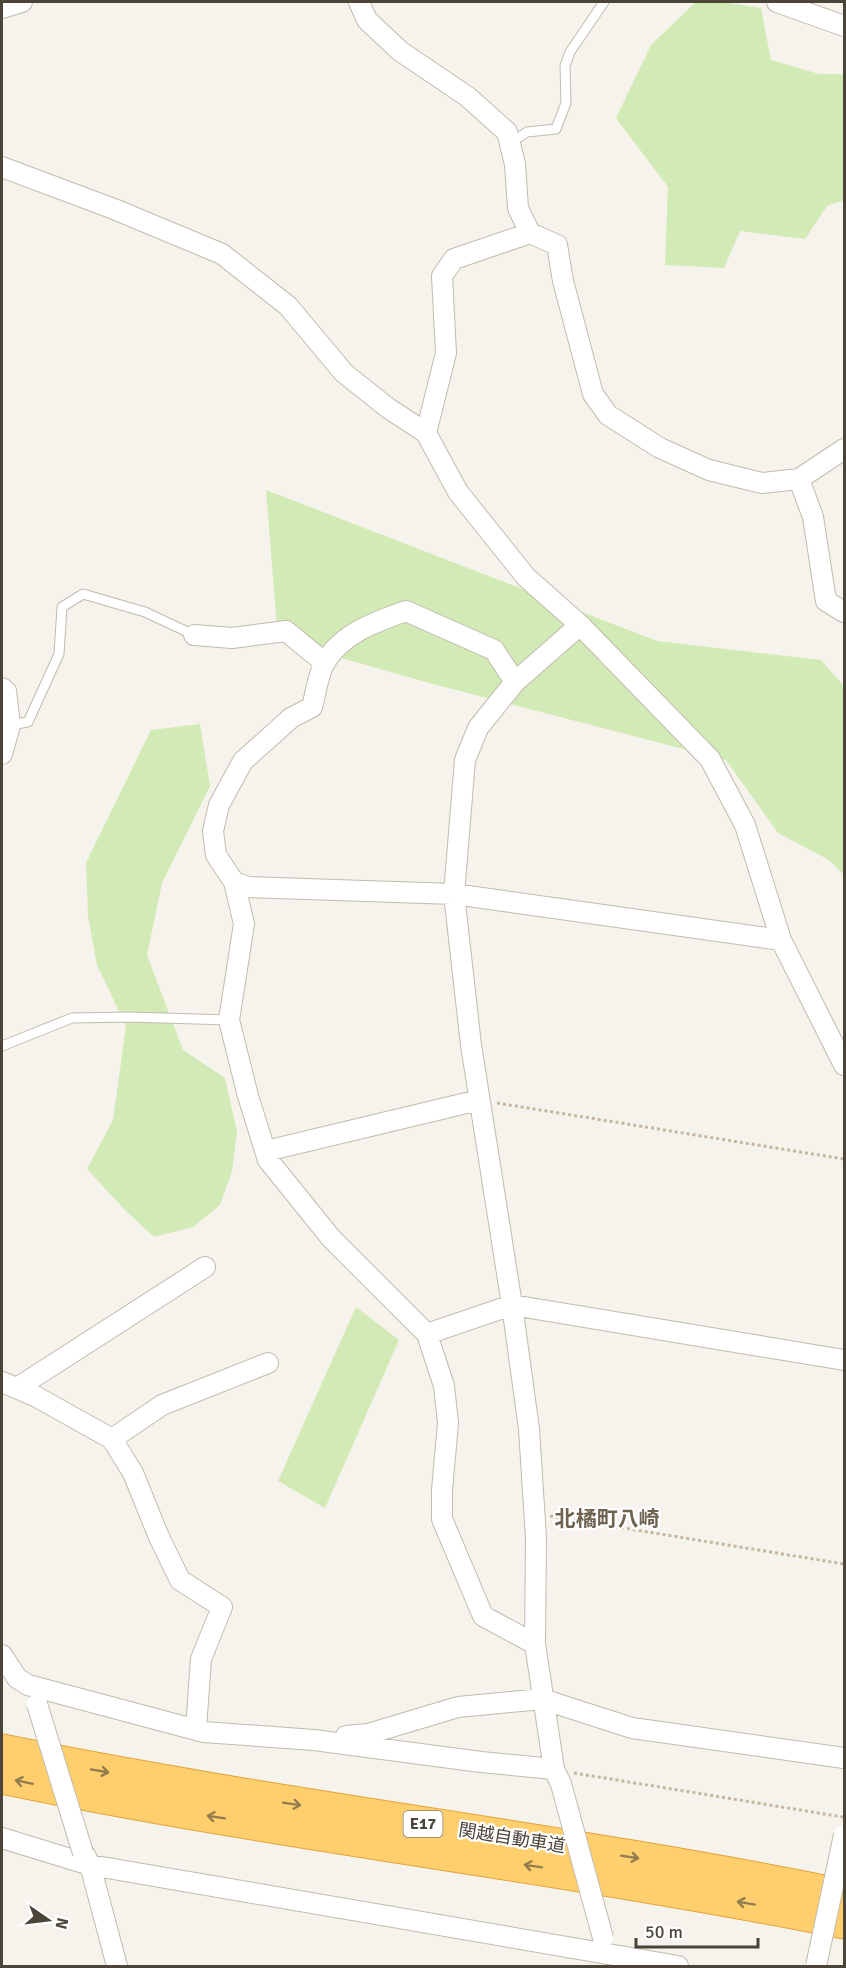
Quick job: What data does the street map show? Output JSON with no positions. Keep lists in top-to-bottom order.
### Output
{
  "streets": {
    "highway": ["E17", "関越自動車道"]
  },
  "districts": ["北橘町八崎"],
  "scale_bar": "50 m",
  "north": "right"
}
